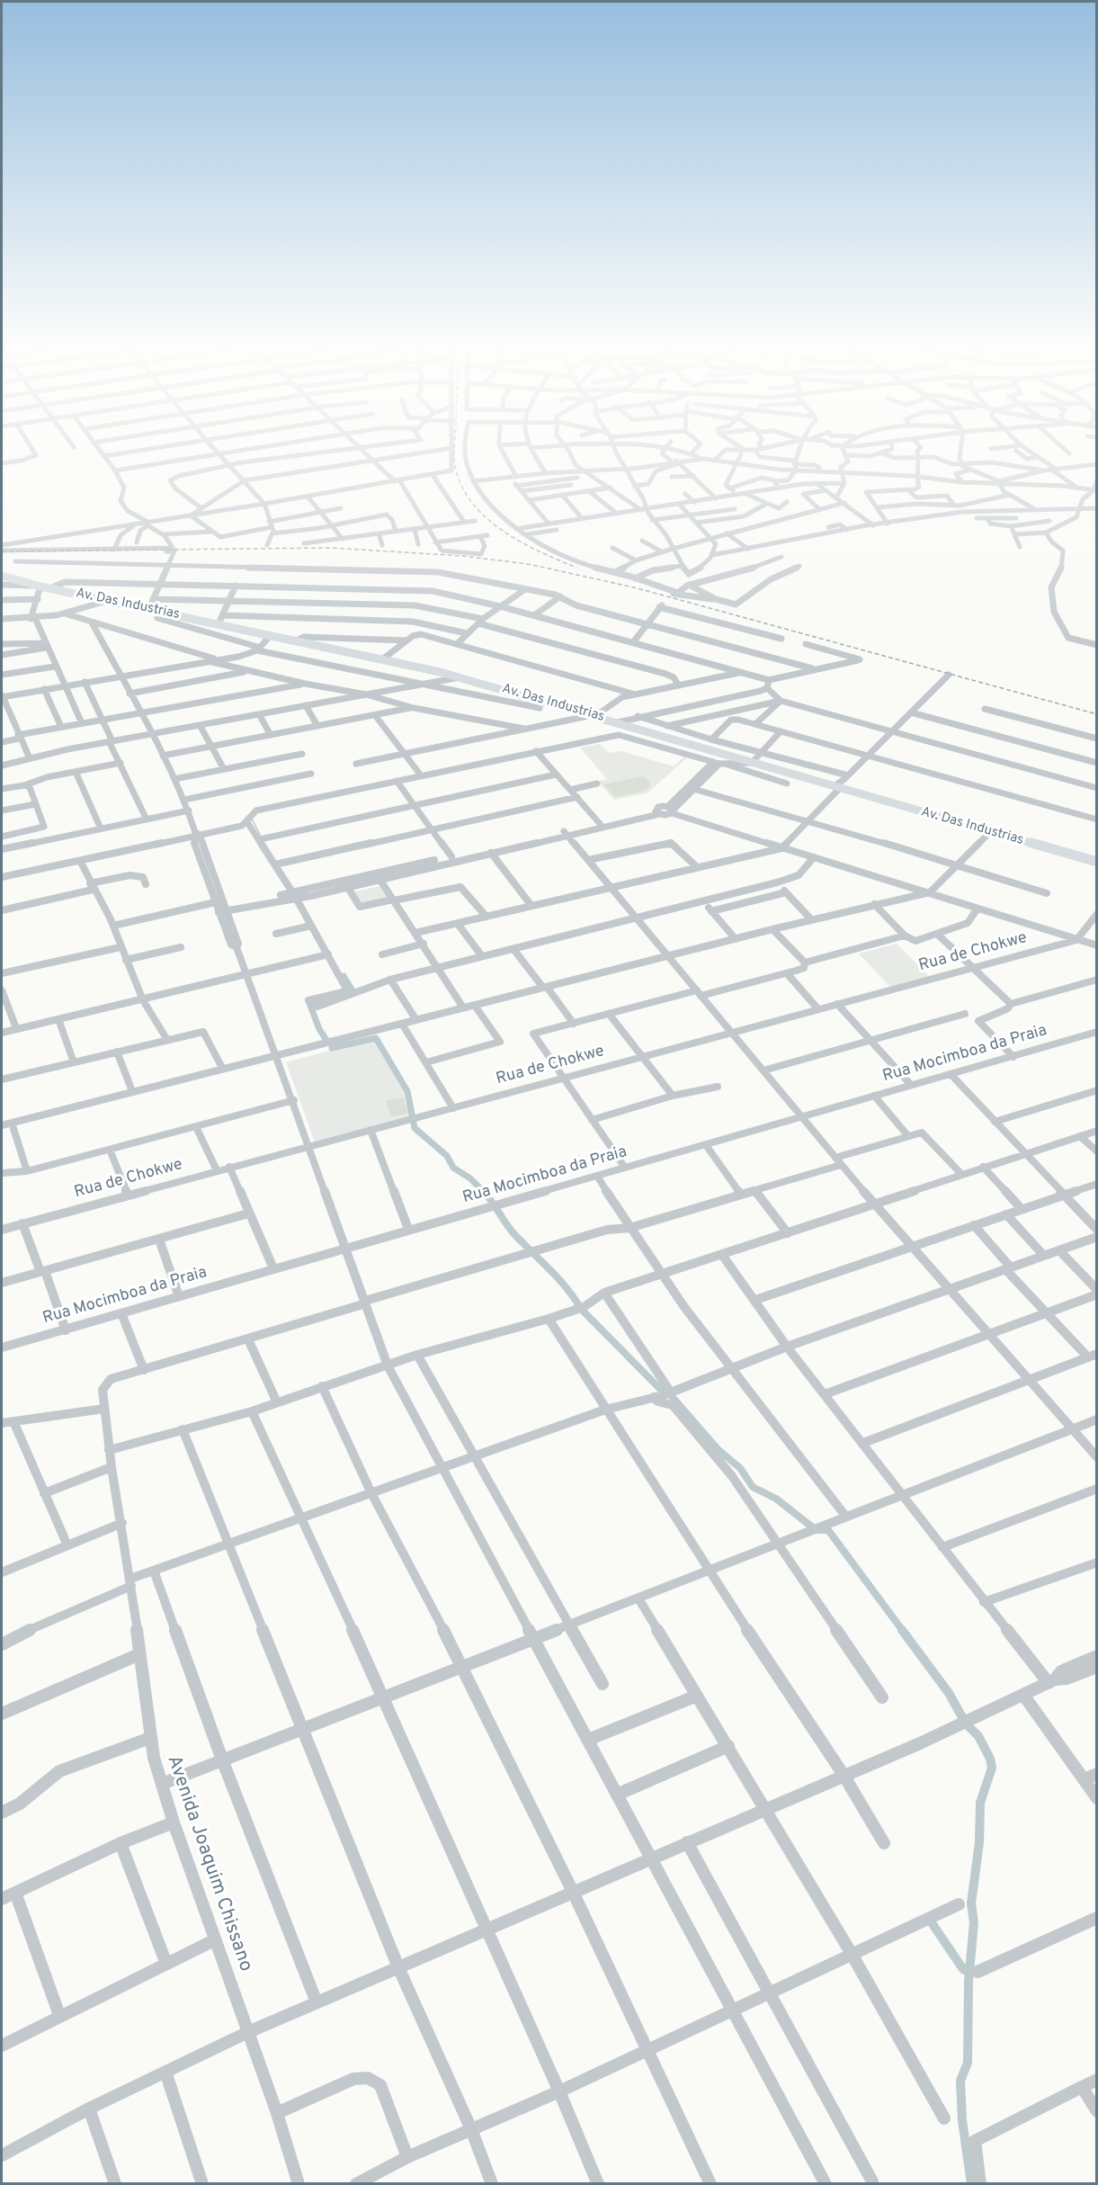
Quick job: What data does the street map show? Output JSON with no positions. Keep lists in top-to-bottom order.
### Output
{
  "streets": {
    "main road": ["Av. Das Industrias"],
    "street": ["Rua de Chokwe", "Rua Mocimboa da Praia", "Avenida Joaquim Chissano"]
  }
}
